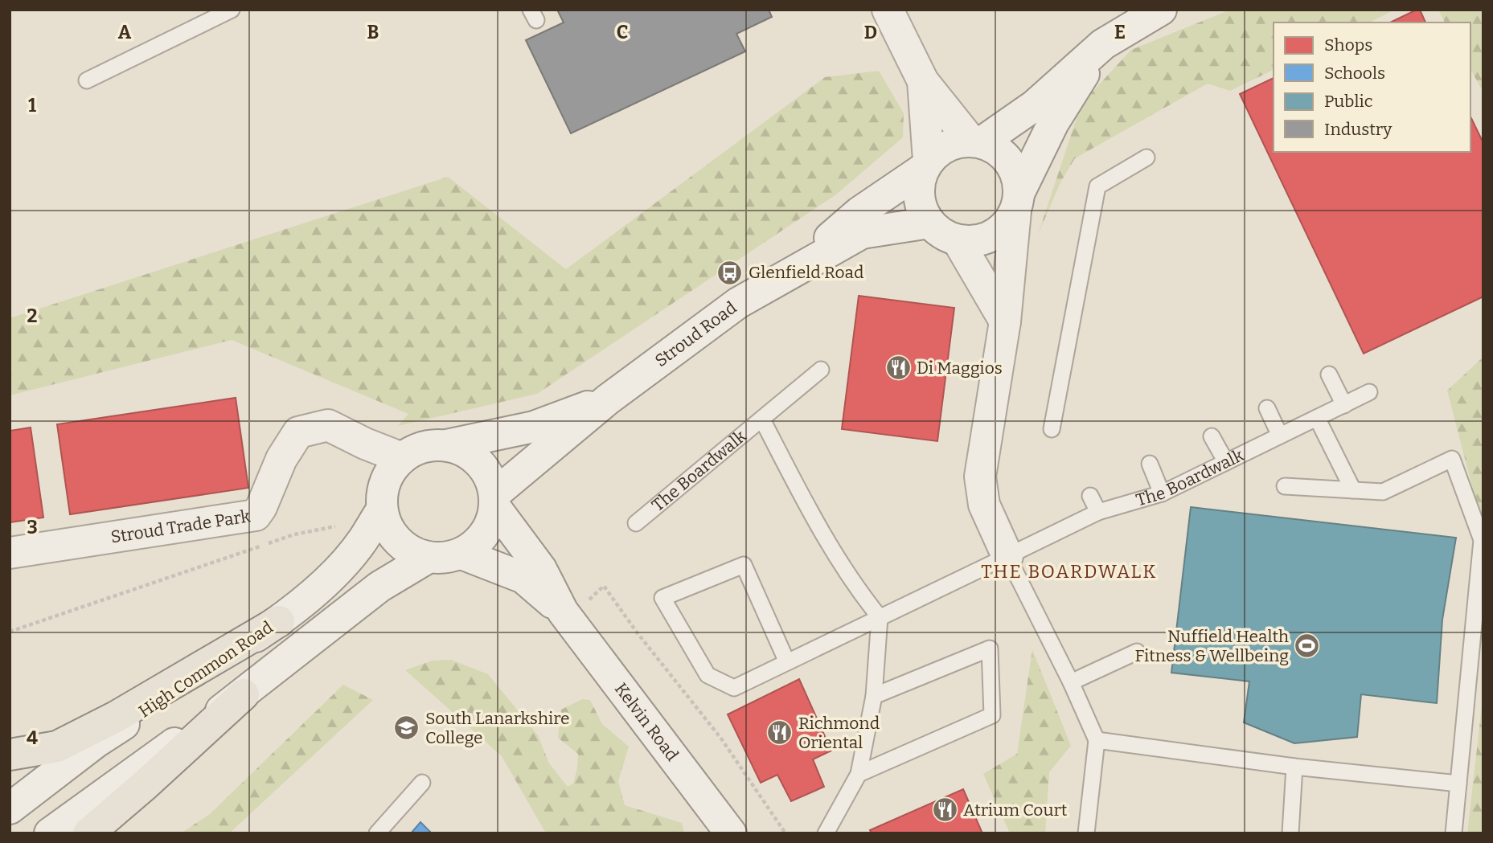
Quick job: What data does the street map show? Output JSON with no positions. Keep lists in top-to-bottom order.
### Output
{
  "streets": {
    "street": [
      "Stroud Road",
      "Stroud Trade Park",
      "High Common Road",
      "Kelvin Road"
    ],
    "lane": ["The Boardwalk"]
  },
  "crossings": [
    ["Stroud Road", "Stroud Trade Park"],
    ["Stroud Road", "High Common Road"],
    ["Stroud Road", "Kelvin Road"],
    ["Stroud Trade Park", "High Common Road"],
    ["Stroud Trade Park", "Kelvin Road"],
    ["High Common Road", "Kelvin Road"]
  ],
  "districts": ["THE BOARDWALK"],
  "places": {
    "bus stop": ["Glenfield Road"],
    "restaurant": ["Di Maggios", "Richmond Oriental", "Atrium Court"],
    "sports": ["Nuffield Health Fitness & Wellbeing"],
    "school or university": ["South Lanarkshire College"]
  },
  "legend": [
    "Shops",
    "Schools",
    "Public",
    "Industry"
  ],
  "grid": {
    "columns": [
      "A",
      "B",
      "C",
      "D",
      "E"
    ],
    "rows": [
      "1",
      "2",
      "3",
      "4"
    ]
  }
}
